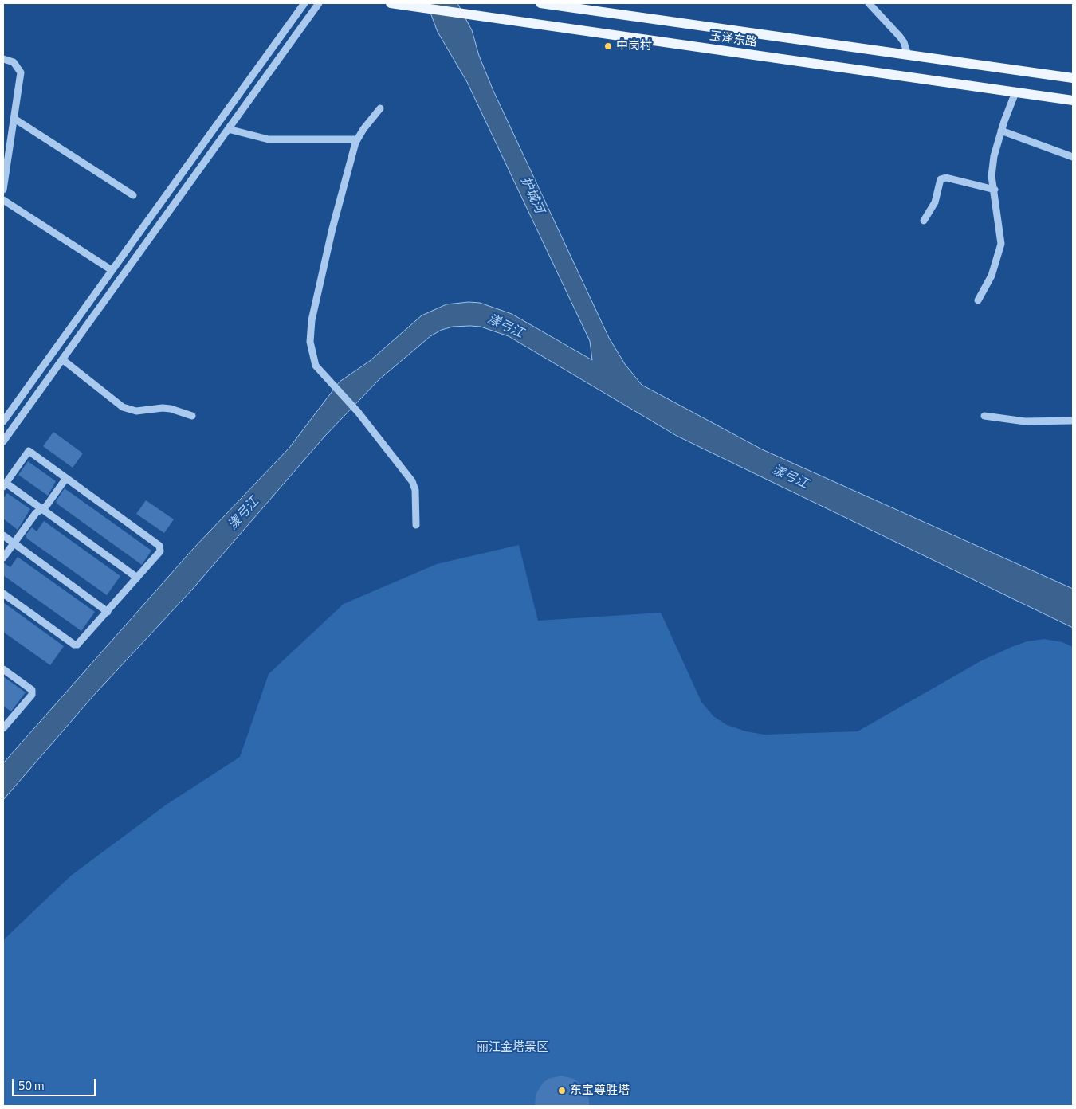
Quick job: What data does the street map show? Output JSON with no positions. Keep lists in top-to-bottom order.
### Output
{
  "streets": {
    "main road": ["玉泽东路"]
  },
  "water": ["护城河", "漾弓江"],
  "parks": ["丽江金塔景区"],
  "places": ["中岗村", "东宝尊胜塔"],
  "scale_bar": "50 m"
}
